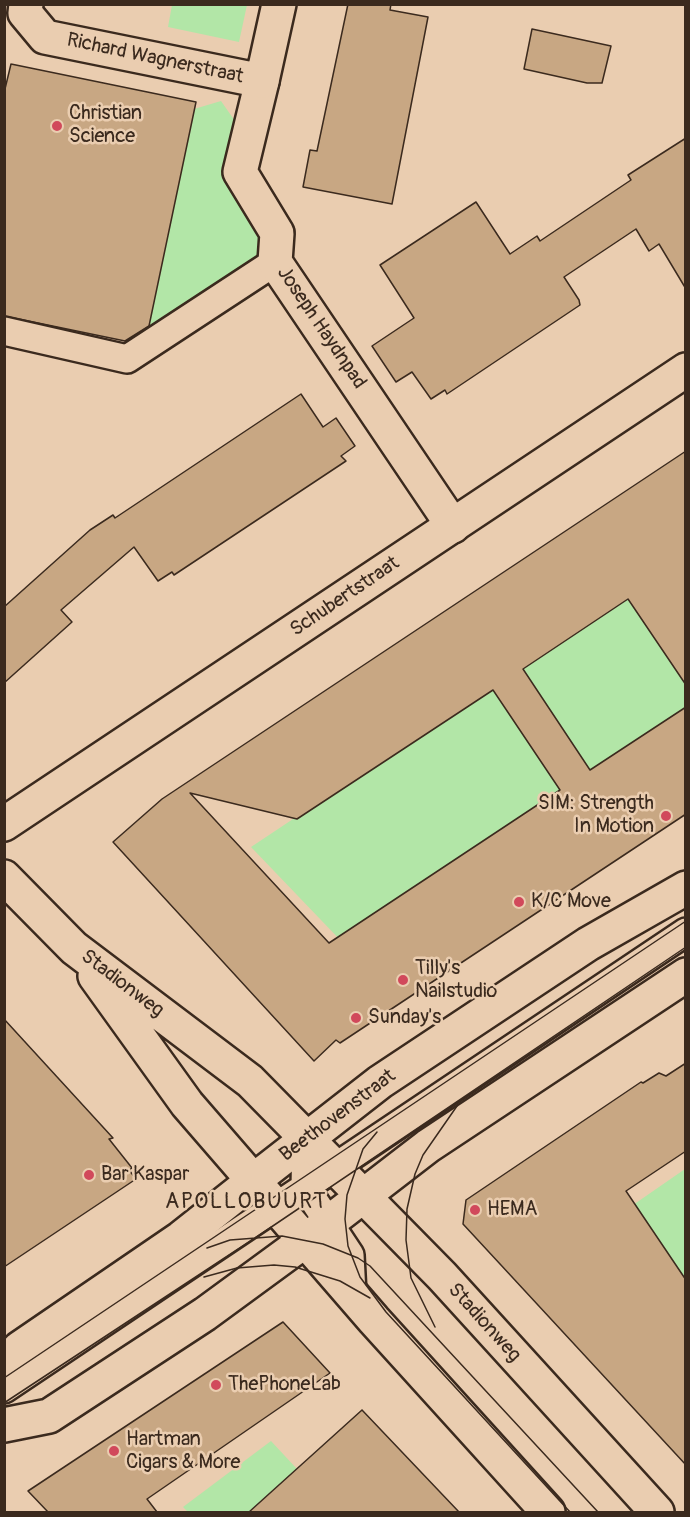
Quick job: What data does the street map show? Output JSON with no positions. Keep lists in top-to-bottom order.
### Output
{
  "streets": {
    "main road": [
      "Richard Wagnerstraat",
      "Joseph Haydnpad",
      "Schubertstraat",
      "Stadionweg",
      "Beethovenstraat"
    ]
  },
  "crossings": [
    ["Richard Wagnerstraat", "Joseph Haydnpad"],
    ["Joseph Haydnpad", "Schubertstraat"],
    ["Stadionweg", "Beethovenstraat"]
  ],
  "districts": ["APOLLOBUURT"],
  "places": [
    "Christian Science",
    "SIM: Strength In Motion",
    "K/C Move",
    "Tilly's Nailstudio",
    "Sunday's",
    "Bar Kaspar",
    "HEMA",
    "ThePhoneLab",
    "Hartman Cigars & More"
  ]
}
